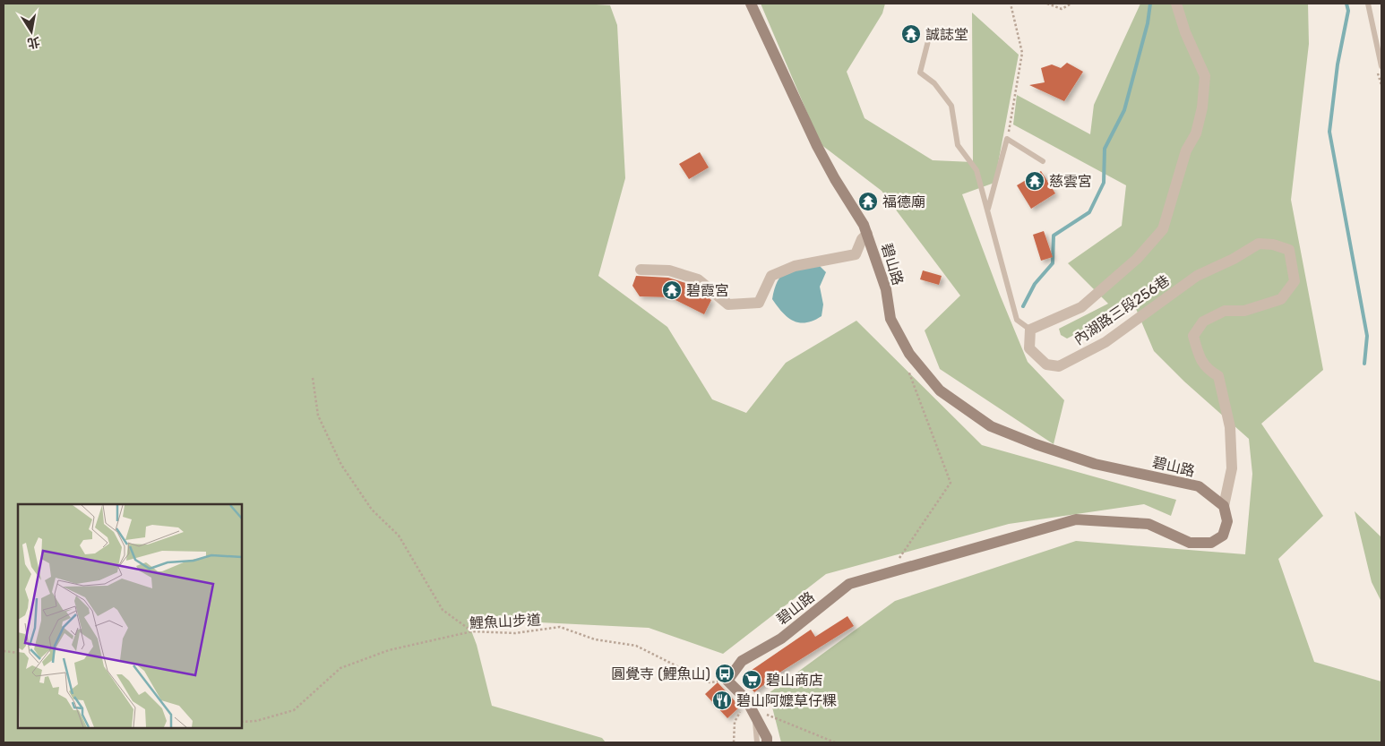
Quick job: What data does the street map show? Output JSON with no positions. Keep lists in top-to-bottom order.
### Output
{
  "streets": {
    "street": ["碧山路", "內湖路三段256巷"],
    "path": ["鯉魚山步道"]
  },
  "crossings": [
    ["碧山路", "內湖路三段256巷"],
    ["碧山路", "鯉魚山步道"]
  ],
  "places": {
    "temple": [
      "誠誌堂",
      "慈雲宮",
      "福德廟",
      "碧霞宮"
    ],
    "bus stop": ["圓覺寺 (鯉魚山)"],
    "supermarket": ["碧山商店"],
    "restaurant": ["碧山阿嬤草仔粿"]
  },
  "north": "bottom"
}
